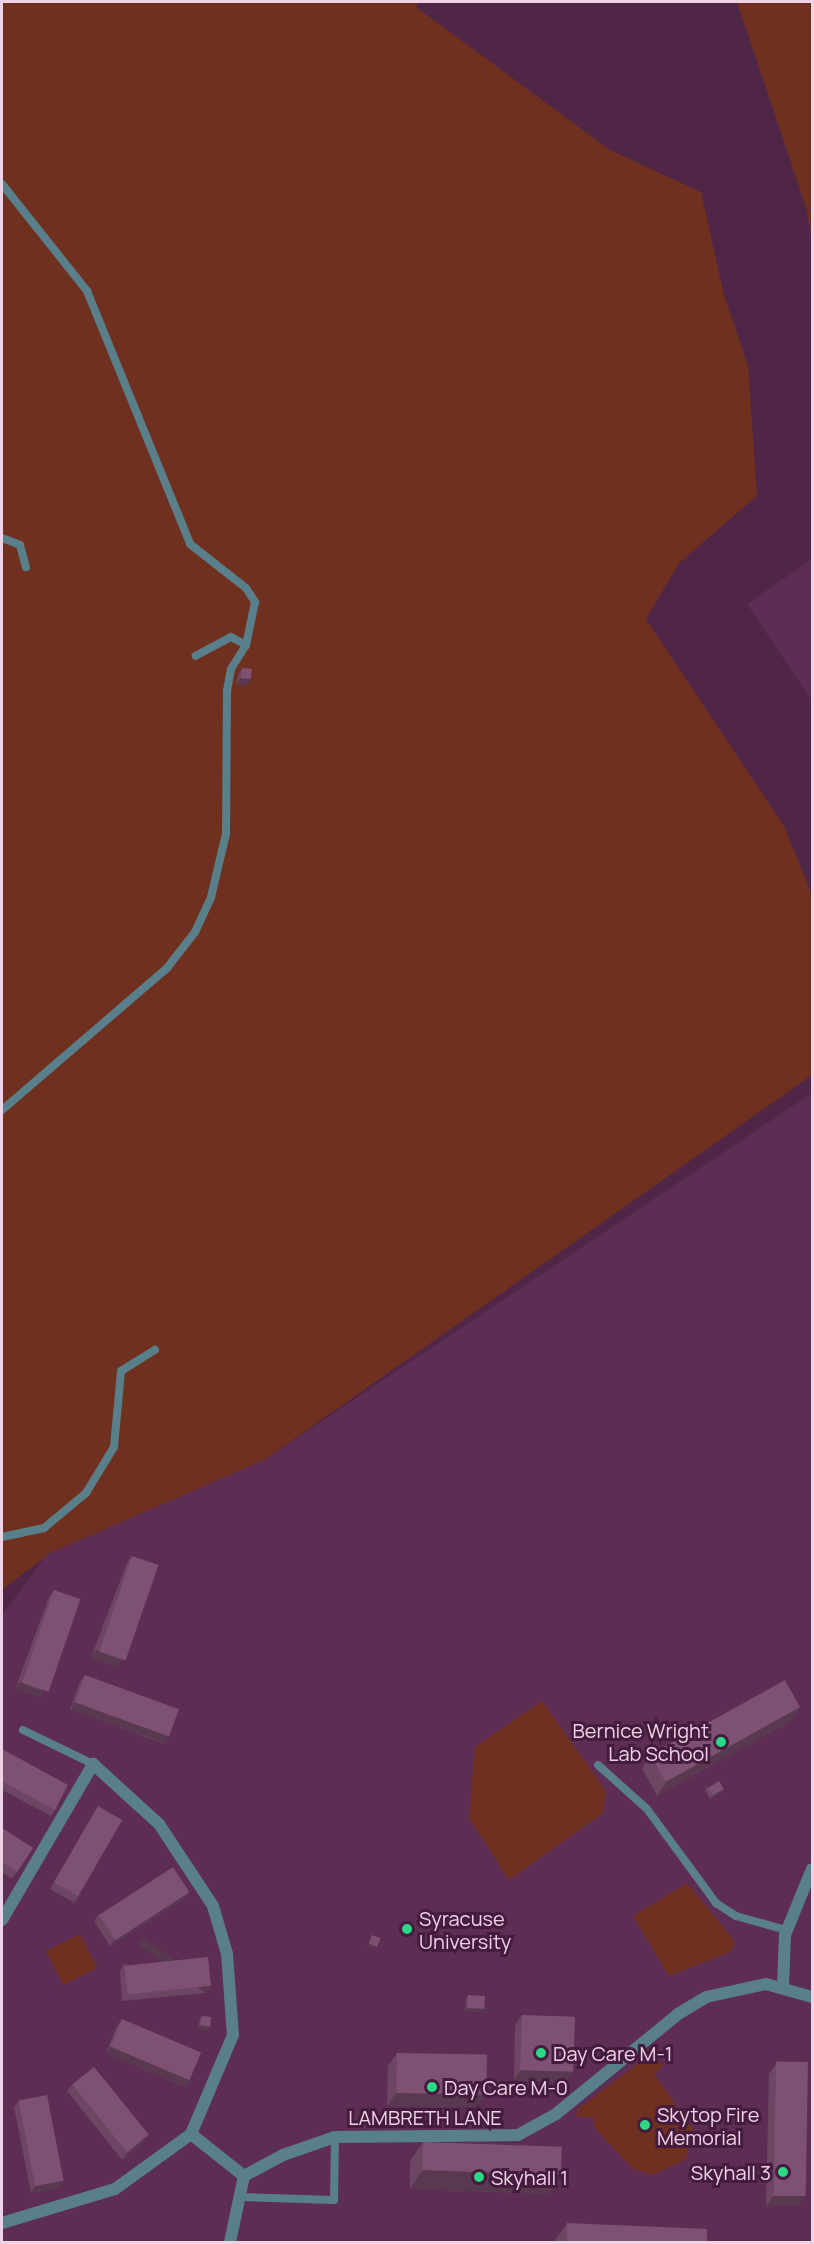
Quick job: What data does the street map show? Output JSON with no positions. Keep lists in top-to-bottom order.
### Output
{
  "streets": {
    "street": ["LAMBRETH LANE"]
  },
  "places": [
    "Bernice Wright Lab School",
    "Syracuse University",
    "Day Care M-1",
    "Day Care M-0",
    "Skytop Fire Memorial",
    "Skyhall 3",
    "Skyhall 1"
  ]
}
